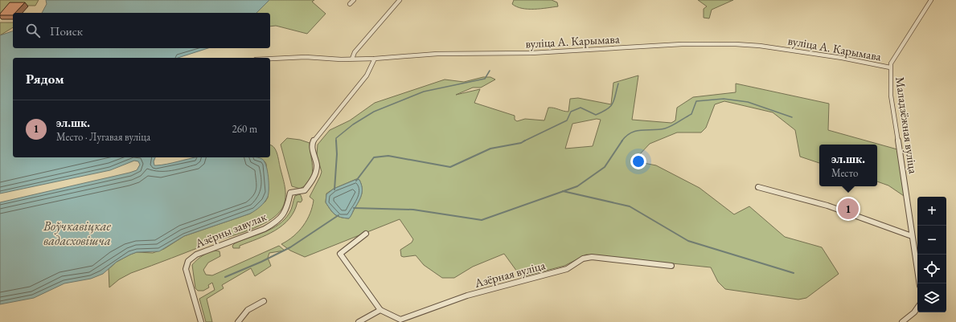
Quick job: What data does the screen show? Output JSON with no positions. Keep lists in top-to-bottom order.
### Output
{
  "streets": {
    "street": [
      "вуліца А. Карымава",
      "Маладзёжная вуліца",
      "Азёрны завулак",
      "Азёрная вуліца"
    ]
  },
  "crossings": [
    ["вуліца А. Карымава", "Маладзёжная вуліца"],
    ["вуліца А. Карымава", "Азёрны завулак"]
  ],
  "water": ["Воўчкавіцкае вадасховішча"],
  "page": {
    "search": "Поиск",
    "heading": "Рядом",
    "list": [
      {
        "mark": "1",
        "name": "эл.шк.",
        "note": "Место · Лугавая вуліца",
        "value": "260 m"
      }
    ],
    "popup": ["эл.шк.", "Место"],
    "map_buttons": ["+", "−"],
    "pins": "1"
  }
}
